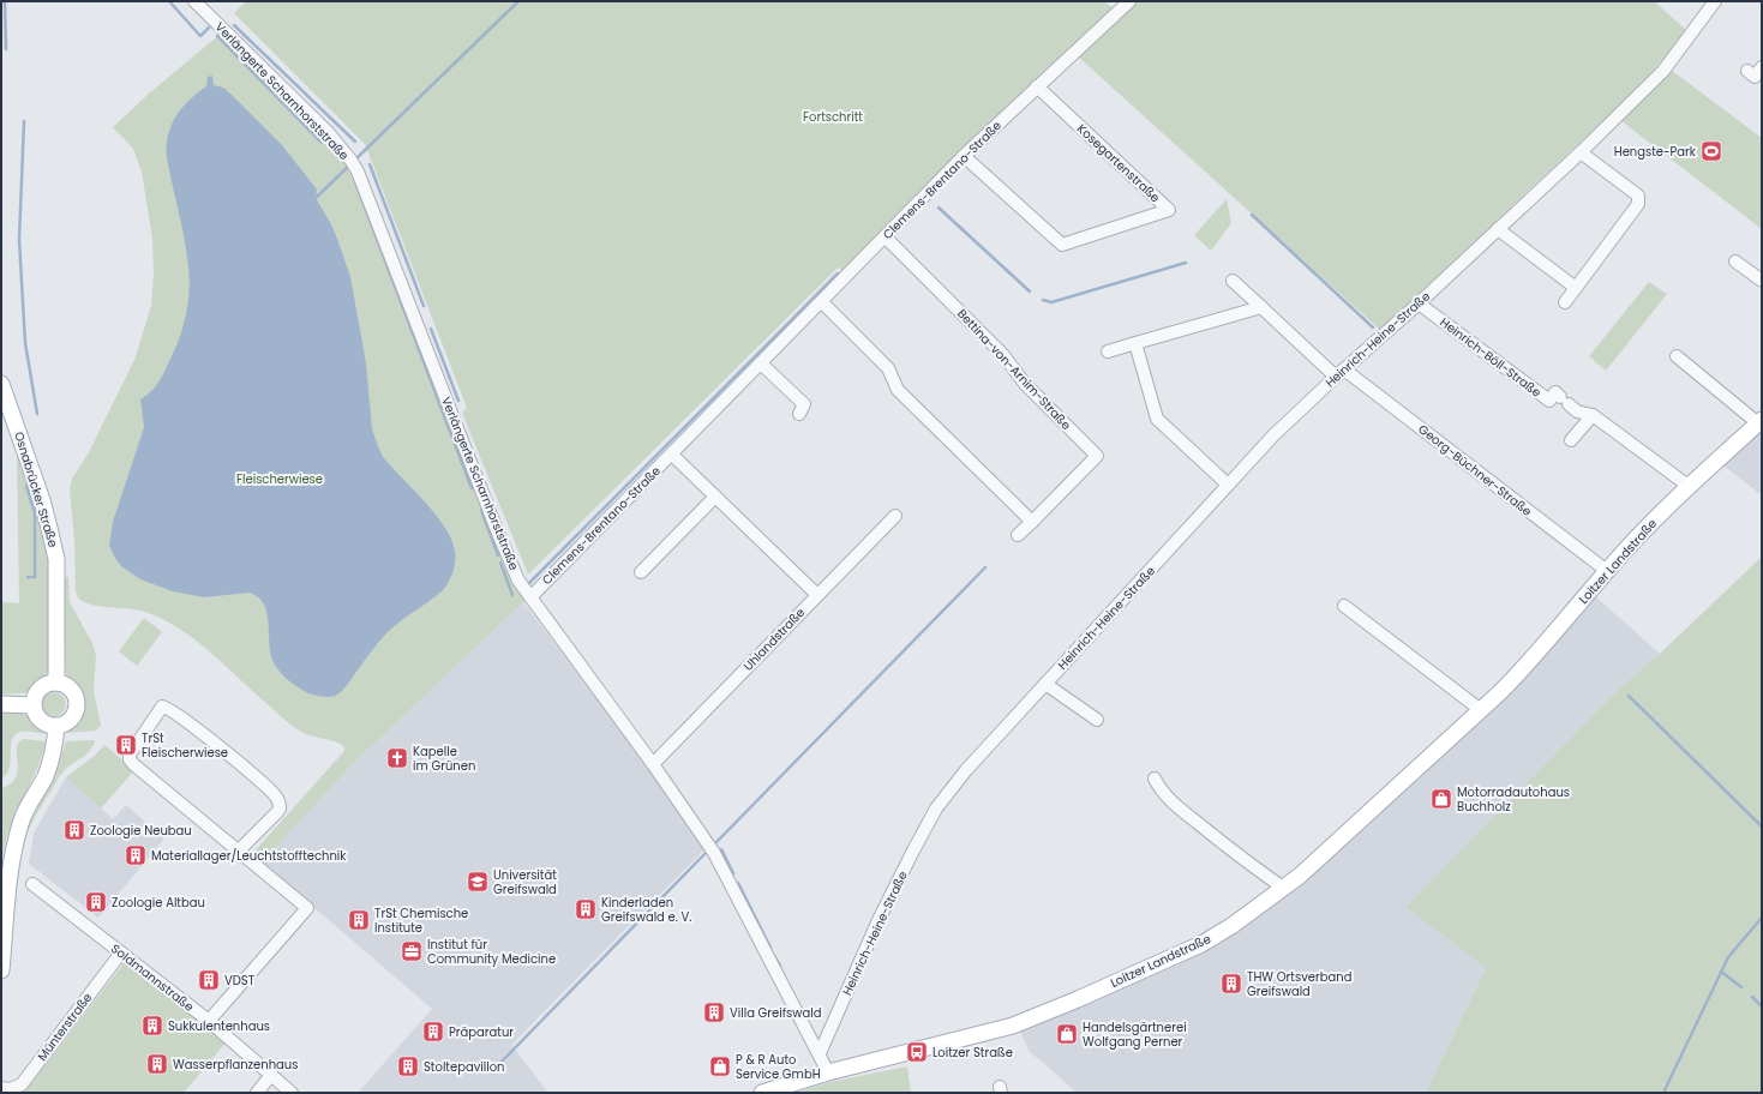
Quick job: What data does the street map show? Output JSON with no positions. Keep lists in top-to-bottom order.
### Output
{
  "streets": {
    "main road": ["Osnabrücker Straße", "Loitzer Landstraße"],
    "street": [
      "Verlängerte Scharnhorststraße",
      "Kosegartenstraße",
      "Clemens-Brentano-Straße",
      "Heinrich-Heine-Straße",
      "Heinrich-Böll-Straße",
      "Bettina-von-Arnim-Straße",
      "Georg-Büchner-Straße",
      "Uhlandstraße",
      "Soldmannstraße",
      "Münterstraße"
    ]
  },
  "crossings": [
    ["Verlängerte Scharnhorststraße", "Clemens-Brentano-Straße"],
    ["Verlängerte Scharnhorststraße", "Heinrich-Heine-Straße"],
    ["Verlängerte Scharnhorststraße", "Loitzer Landstraße"],
    ["Verlängerte Scharnhorststraße", "Uhlandstraße"],
    ["Kosegartenstraße", "Clemens-Brentano-Straße"],
    ["Clemens-Brentano-Straße", "Bettina-von-Arnim-Straße"],
    ["Heinrich-Heine-Straße", "Heinrich-Böll-Straße"],
    ["Heinrich-Heine-Straße", "Georg-Büchner-Straße"],
    ["Georg-Büchner-Straße", "Loitzer Landstraße"],
    ["Soldmannstraße", "Münterstraße"]
  ],
  "parks": ["Fortschritt", "Fleischerwiese"],
  "places": {
    "sports": ["Hengste-Park"],
    "building": [
      "TrSt Fleischerwiese",
      "Zoologie Neubau",
      "Materiallager/Leuchtstofftechnik",
      "Zoologie Altbau",
      "Kinderladen Greifswald e. V.",
      "TrSt Chemische Institute",
      "VDST",
      "THW Ortsverband Greifswald",
      "Villa Greifswald",
      "Sukkulentenhaus",
      "Präparatur",
      "Wasserpflanzenhaus",
      "Stoltepavillon"
    ],
    "church": ["Kapelle im Grünen"],
    "shop": ["Motorradautohaus Buchholz", "Handelsgärtnerei Wolfgang Perner", "P & R Auto Service GmbH"],
    "school or university": ["Universität Greifswald"],
    "office": ["Institut für Community Medicine"],
    "bus stop": ["Loitzer Straße"]
  }
}
